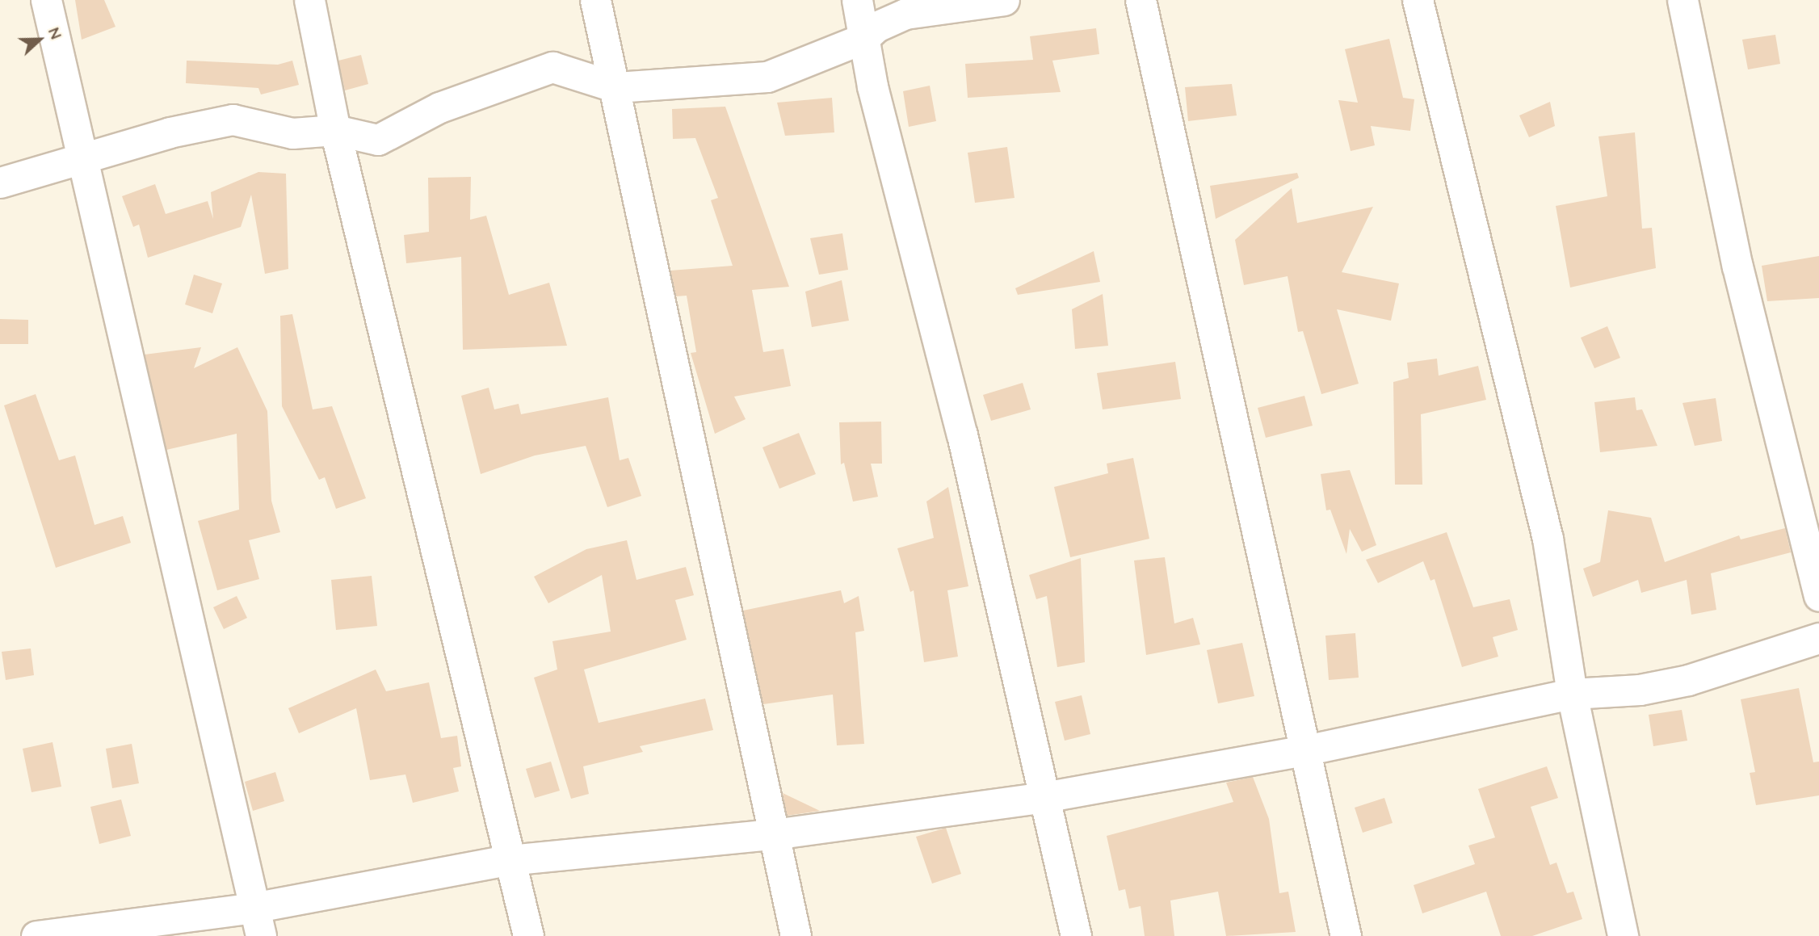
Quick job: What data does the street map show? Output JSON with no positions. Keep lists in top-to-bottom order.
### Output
{
  "north": "right"
}
